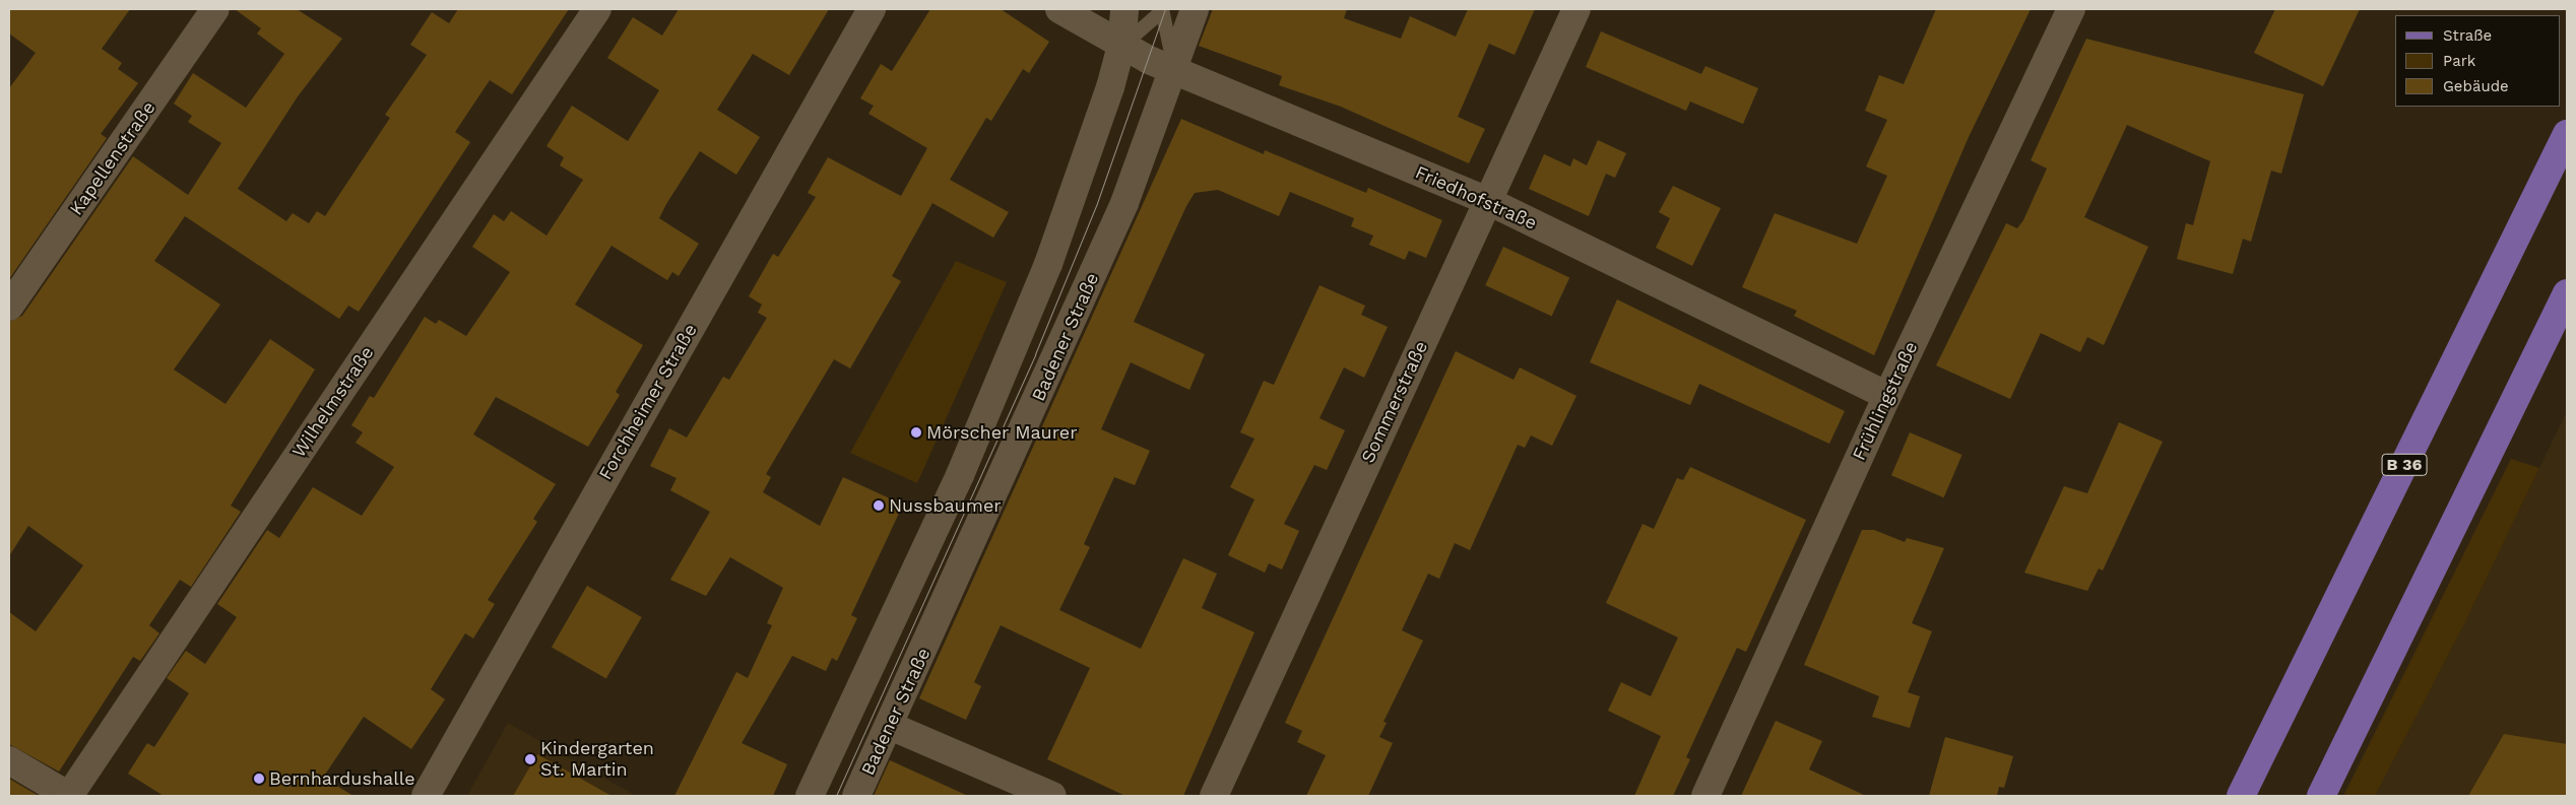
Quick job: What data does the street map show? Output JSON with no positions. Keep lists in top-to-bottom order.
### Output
{
  "streets": {
    "main road": ["B 36"],
    "street": [
      "Kapellenstraße",
      "Friedhofstraße",
      "Badener Straße",
      "Frühlingstraße",
      "Wilhelmstraße",
      "Forchheimer Straße",
      "Sommerstraße"
    ]
  },
  "crossings": [
    ["Friedhofstraße", "Badener Straße"],
    ["Friedhofstraße", "Frühlingstraße"],
    ["Friedhofstraße", "Sommerstraße"]
  ],
  "places": [
    "Mörscher Maurer",
    "Nussbaumer",
    "Kindergarten St. Martin",
    "Bernhardushalle"
  ],
  "legend": ["Straße", "Park", "Gebäude"]
}
